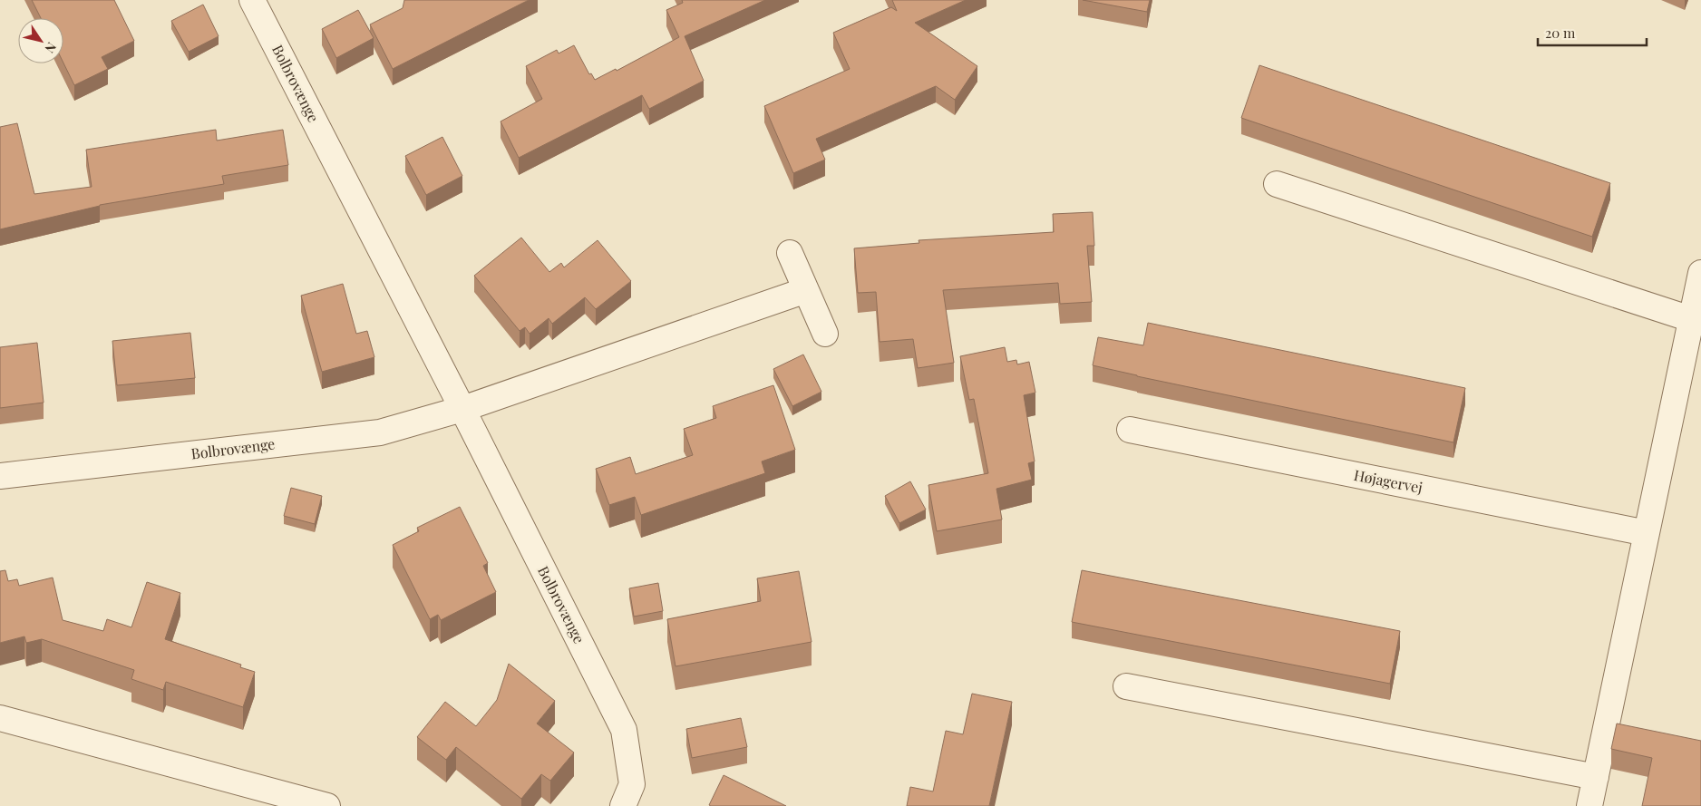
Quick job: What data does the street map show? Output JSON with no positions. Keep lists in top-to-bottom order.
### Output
{
  "streets": {
    "street": ["Bolbrovænge", "Højagervej"]
  },
  "scale_bar": "20 m",
  "north": "bottom right"
}
